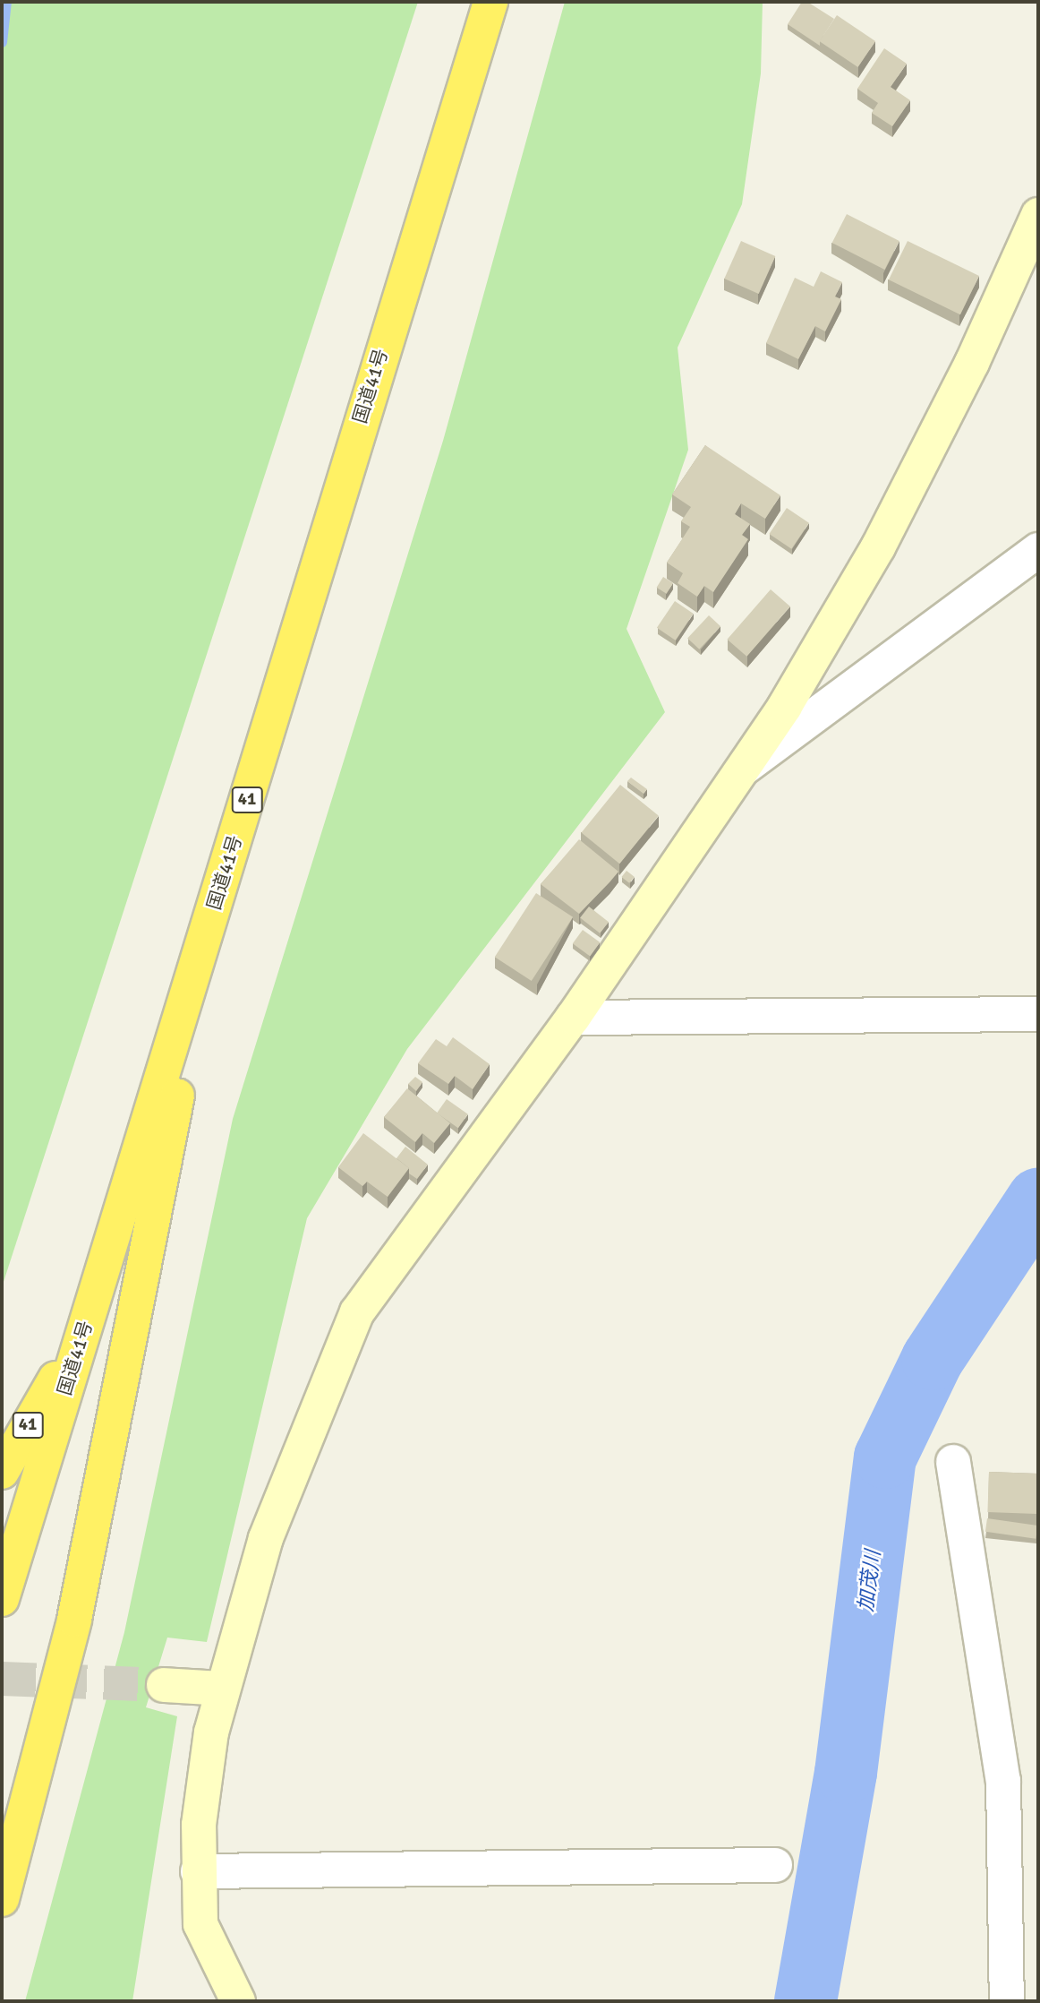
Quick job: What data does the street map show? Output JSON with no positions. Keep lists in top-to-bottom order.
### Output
{
  "streets": {
    "highway": ["国道41号", "41"]
  },
  "crossings": [
    ["国道41号", "41"]
  ],
  "water": ["加茂川"]
}
